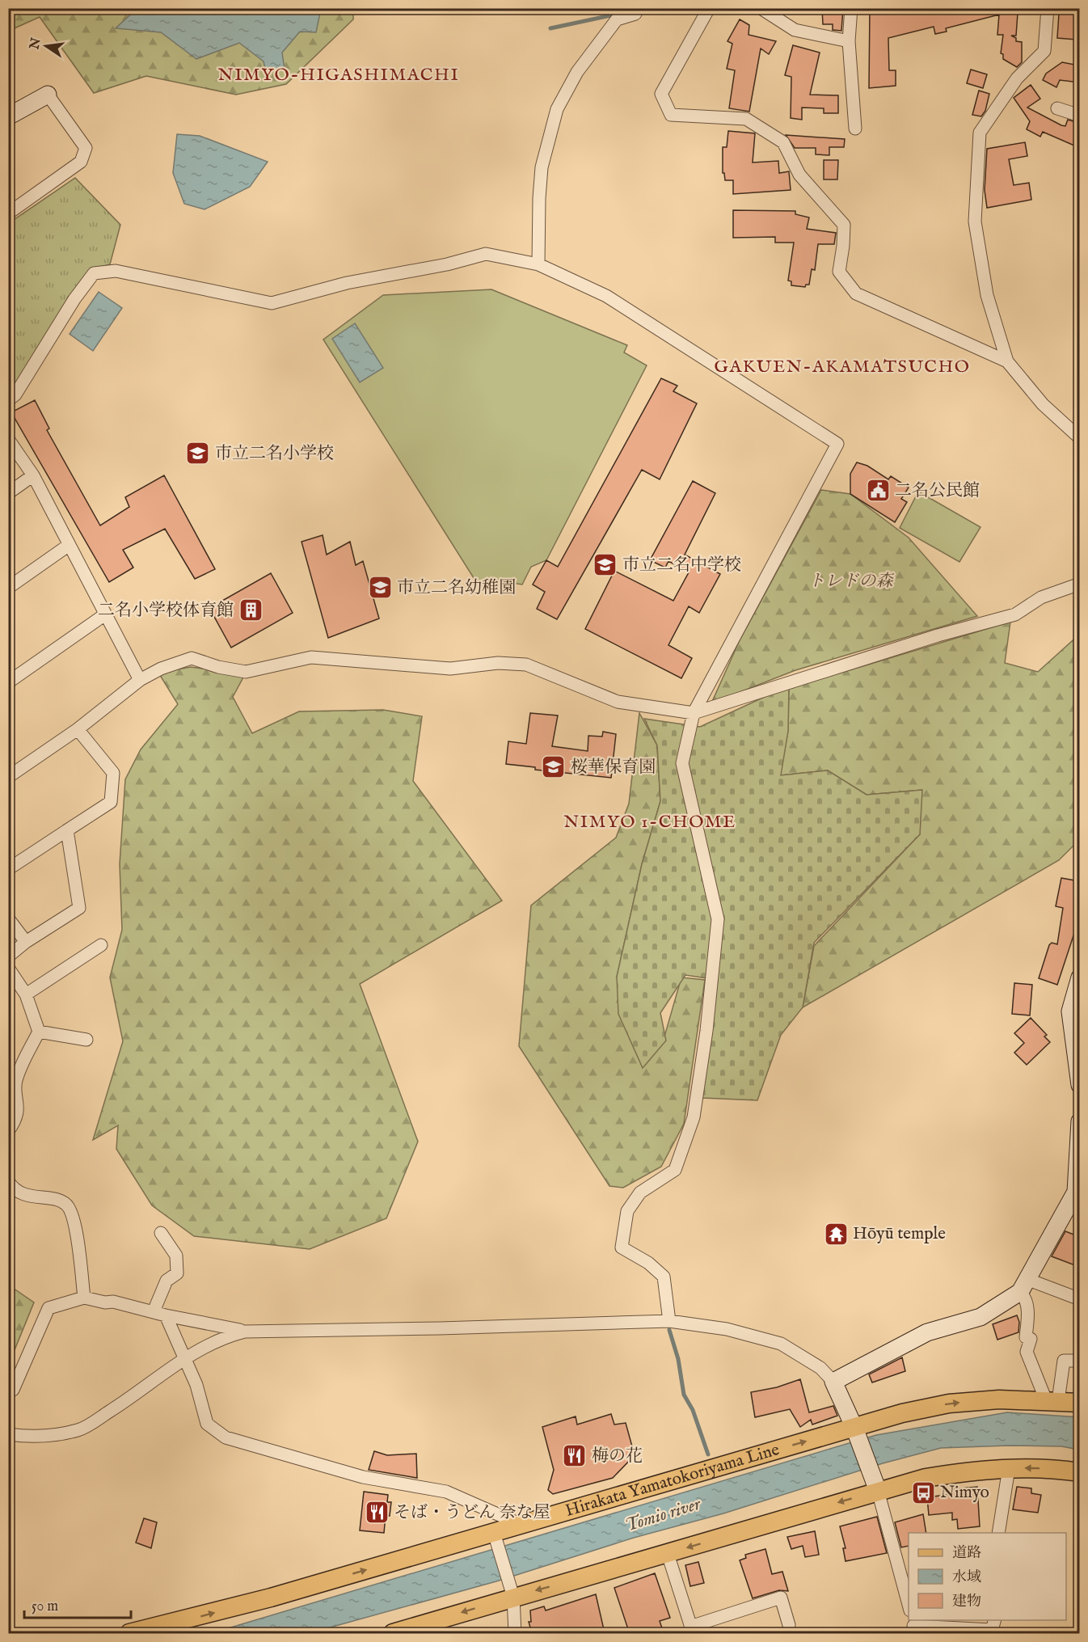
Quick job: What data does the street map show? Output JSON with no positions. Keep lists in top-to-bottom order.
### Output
{
  "streets": {
    "main road": ["Hirakata Yamatokoriyama Line"]
  },
  "districts": ["NIMYO-HIGASHIMACHI", "GAKUEN-AKAMATSUCHO", "NIMYO 1-CHOME"],
  "water": ["Tomio river"],
  "parks": ["トレドの森"],
  "places": {
    "school or university": [
      "市立二名小学校",
      "市立二名中学校",
      "市立二名幼稚園",
      "桜華保育園"
    ],
    "public building": ["二名公民館"],
    "building": ["二名小学校体育館"],
    "temple": ["Hōyū temple"],
    "restaurant": ["梅の花", "そば・うどん 奈な屋"],
    "bus stop": ["Nimyo"]
  },
  "legend": ["道路", "水域", "建物"],
  "scale_bar": "50 m",
  "north": "left"
}
